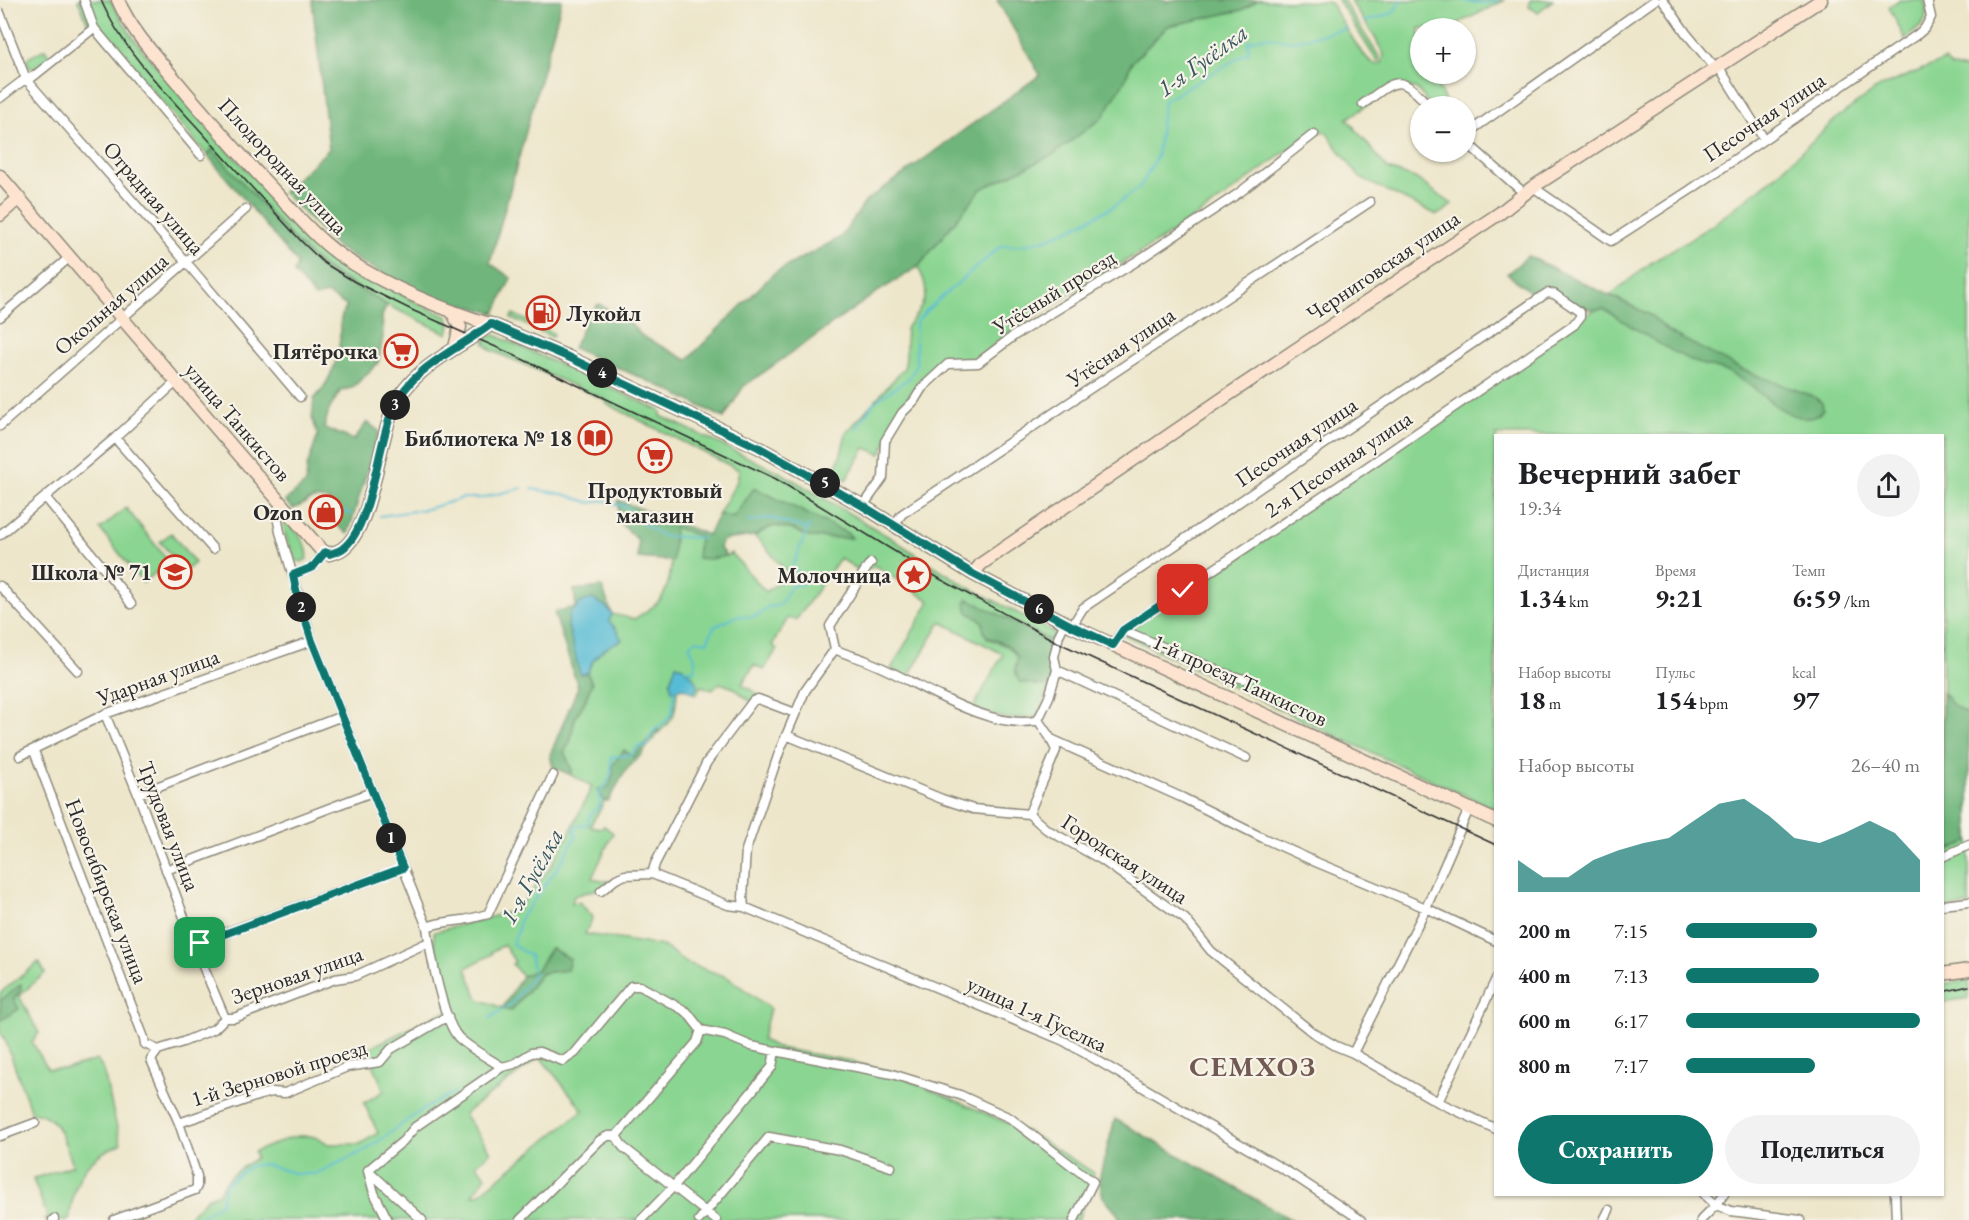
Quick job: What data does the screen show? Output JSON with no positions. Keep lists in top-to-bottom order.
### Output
{
  "streets": {
    "main road": [
      "Плодородная улица",
      "Черниговская улица",
      "улица Танкистов",
      "1-й проезд Танкистов"
    ],
    "street": [
      "Песочная улица",
      "Отрадная улица",
      "Утёсный проезд",
      "Окольная улица",
      "Утёсная улица",
      "2-я Песочная улица",
      "Ударная улица",
      "Трудовая улица",
      "Городская улица",
      "Новосибирская улица",
      "Зерновая улица",
      "улица 1-я Гуселка",
      "1-й Зерновой проезд"
    ]
  },
  "crossings": [
    ["Песочная улица", "Черниговская улица"],
    ["Песочная улица", "2-я Песочная улица"],
    ["Песочная улица", "1-й проезд Танкистов"],
    ["Плодородная улица", "1-й проезд Танкистов"],
    ["Отрадная улица", "Окольная улица"],
    ["Черниговская улица", "1-й проезд Танкистов"],
    ["Утёсный проезд", "1-й проезд Танкистов"],
    ["Окольная улица", "улица Танкистов"],
    ["Утёсная улица", "1-й проезд Танкистов"],
    ["2-я Песочная улица", "1-й проезд Танкистов"],
    ["Ударная улица", "Трудовая улица"],
    ["Ударная улица", "Новосибирская улица"],
    ["Трудовая улица", "Зерновая улица"],
    ["Новосибирская улица", "Зерновая улица"]
  ],
  "districts": ["СЕМХОЗ"],
  "water": ["1-я Гусёлка"],
  "places": {
    "fuel station": ["Лукойл"],
    "supermarket": ["Пятёрочка", "Продуктовый магазин"],
    "library": ["Библиотека № 18"],
    "shop": ["Ozon"],
    "school or university": ["Школа № 71"],
    "place": ["Молочница"]
  },
  "page": {
    "map_buttons": ["+", "−"],
    "pins": [
      "4",
      "3",
      "5",
      "2",
      "6",
      "1"
    ],
    "heading": ["Вечерний забег", "19:34"],
    "stats": [
      ["Дистанция", "1.34 km"],
      ["Время", "9:21"],
      ["Темп", "6:59 /km"],
      ["Набор высоты", "18 m"],
      ["Пульс", "154 bpm"],
      ["kcal", "97"]
    ],
    "chart": ["Набор высоты", "26–40 m"],
    "list": [
      {
        "name": "200 m",
        "note": "7:15"
      },
      {
        "name": "400 m",
        "note": "7:13"
      },
      {
        "name": "600 m",
        "note": "6:17"
      },
      {
        "name": "800 m",
        "note": "7:17"
      }
    ],
    "buttons": ["Сохранить", "Поделиться"]
  }
}
